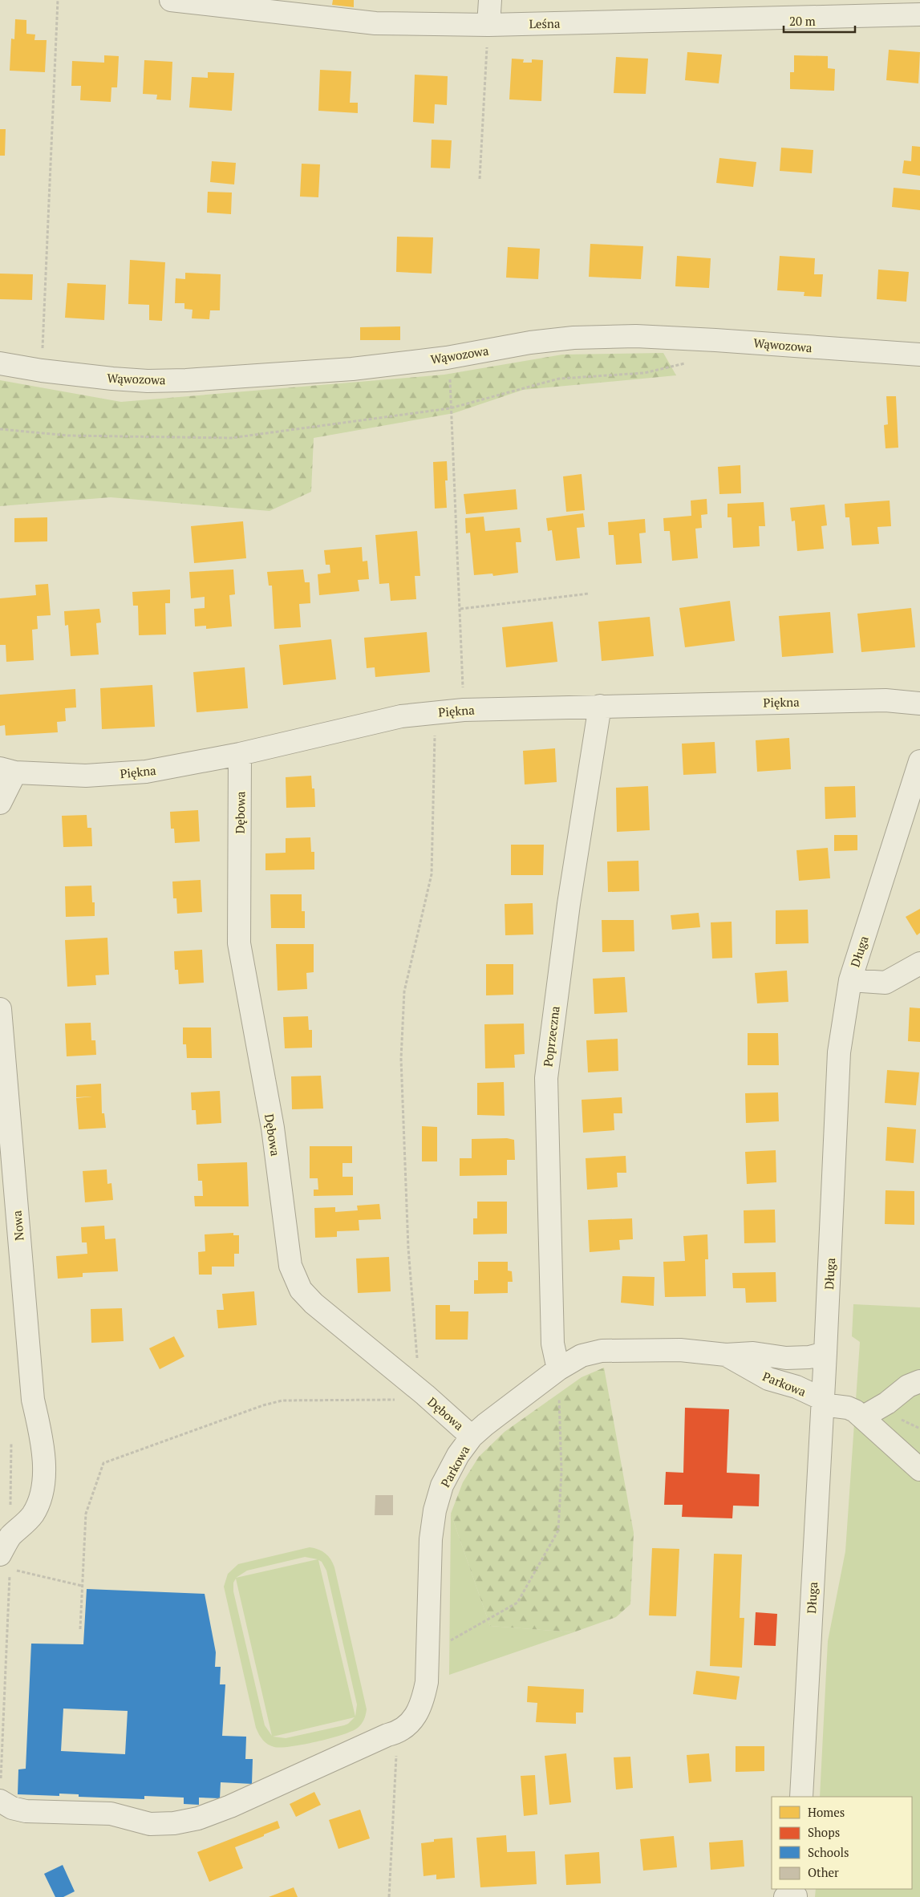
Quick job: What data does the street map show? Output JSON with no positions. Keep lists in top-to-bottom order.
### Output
{
  "streets": {
    "street": [
      "Leśna",
      "Wąwozowa",
      "Piękna",
      "Dębowa",
      "Długa",
      "Poprzeczna",
      "Nowa",
      "Parkowa"
    ]
  },
  "crossings": [
    ["Piękna", "Dębowa"],
    ["Piękna", "Poprzeczna"],
    ["Dębowa", "Parkowa"],
    ["Długa", "Parkowa"],
    ["Poprzeczna", "Parkowa"]
  ],
  "legend": [
    "Homes",
    "Shops",
    "Schools",
    "Other"
  ],
  "scale_bar": "20 m"
}
